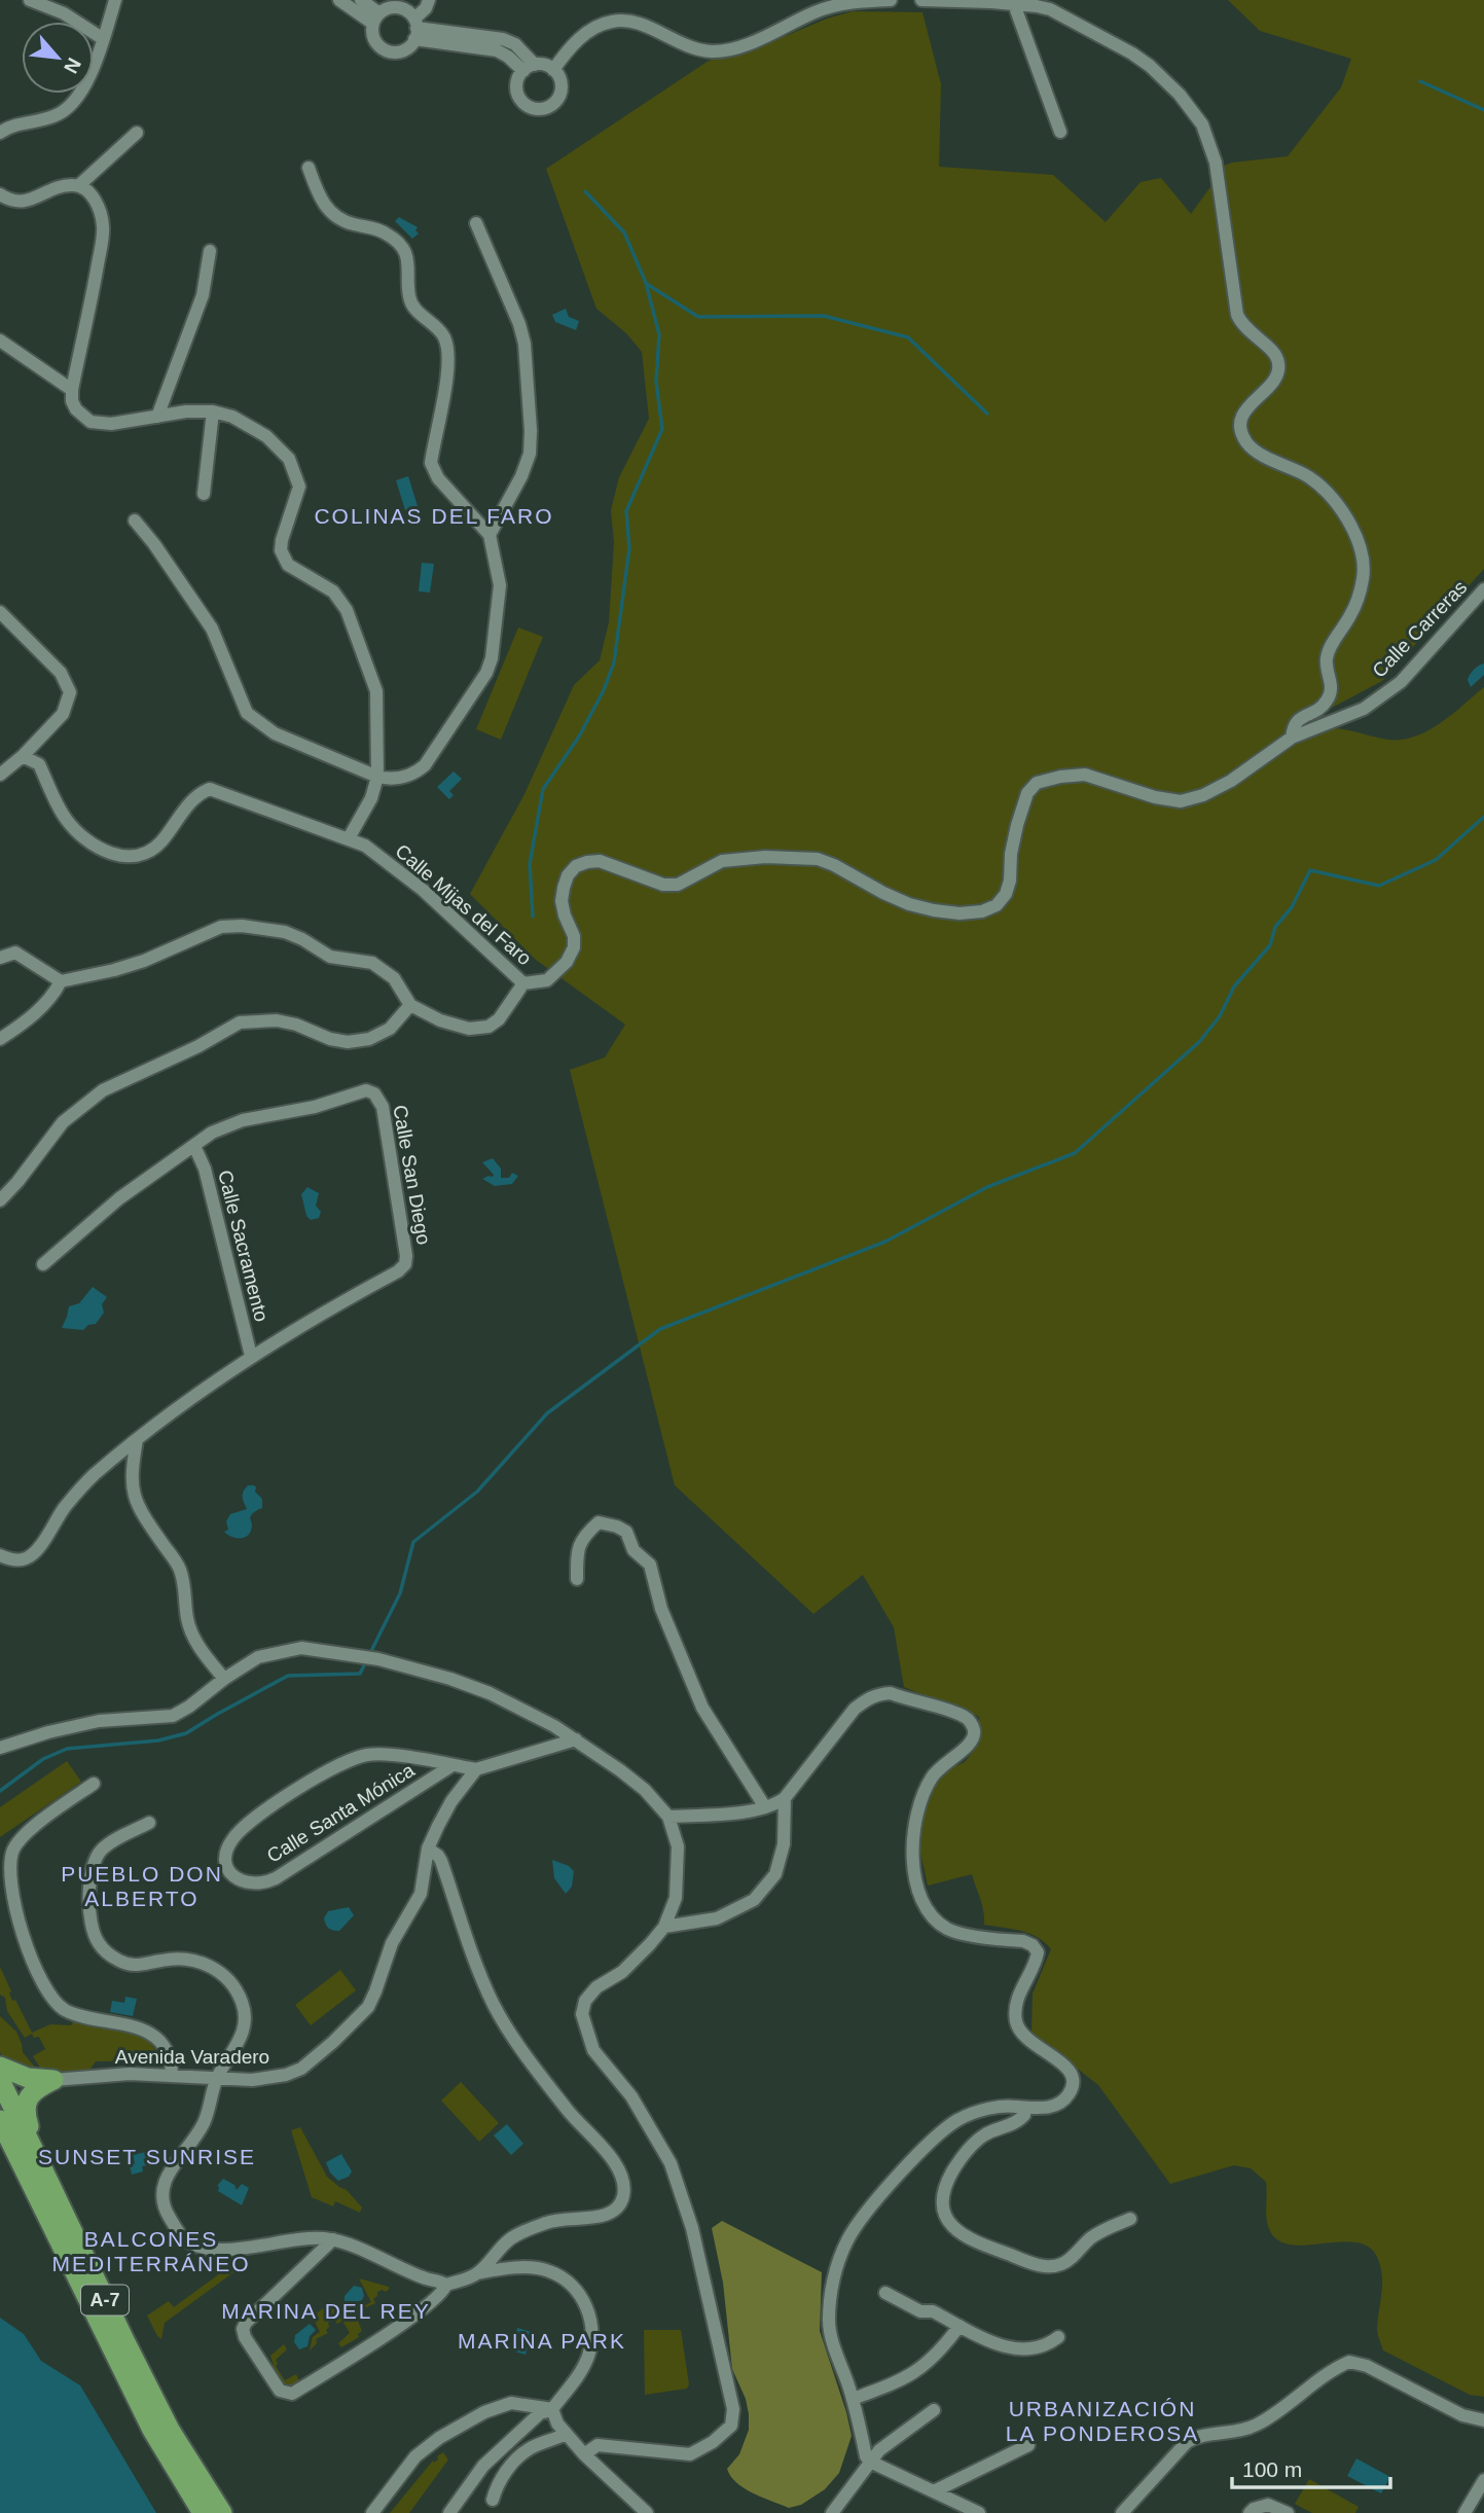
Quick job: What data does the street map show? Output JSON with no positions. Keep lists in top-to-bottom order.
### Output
{
  "streets": {
    "highway": ["A-7"],
    "street": [
      "Calle Carreras",
      "Calle Mijas del Faro",
      "Calle San Diego",
      "Calle Sacramento",
      "Calle Santa Mónica",
      "Avenida Varadero"
    ]
  },
  "crossings": [
    ["Calle San Diego", "Calle Sacramento"],
    ["Calle Santa Mónica", "Avenida Varadero"]
  ],
  "districts": [
    "COLINAS DEL FARO",
    "PUEBLO DON ALBERTO",
    "SUNSET SUNRISE",
    "BALCONES MEDITERRÁNEO",
    "MARINA DEL REY",
    "MARINA PARK",
    "URBANIZACIÓN LA PONDEROSA"
  ],
  "scale_bar": "100 m",
  "north": "bottom right"
}
